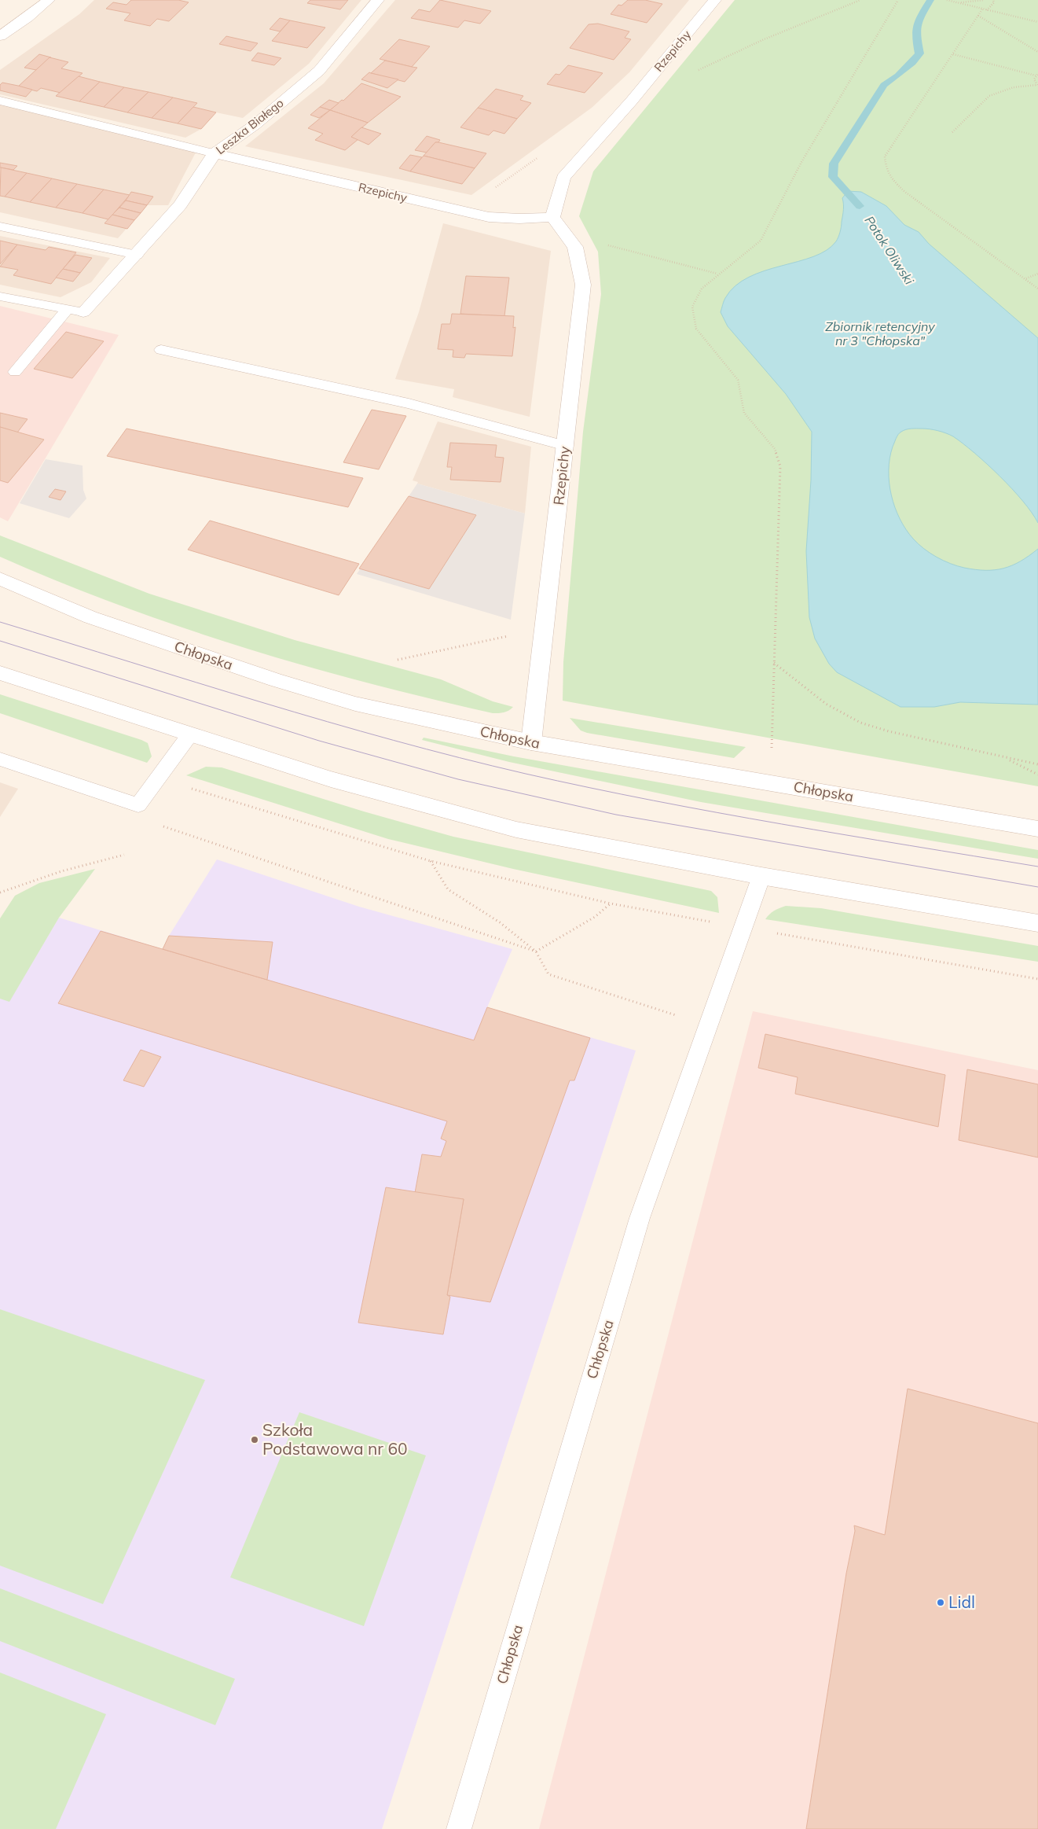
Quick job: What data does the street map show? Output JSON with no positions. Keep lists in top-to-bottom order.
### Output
{
  "streets": {
    "street": ["Rzepichy", "Leszka Białego", "Chłopska"]
  },
  "crossings": [
    ["Rzepichy", "Leszka Białego"],
    ["Rzepichy", "Chłopska"]
  ],
  "water": ["Potok Oliwski", "Zbiornik retencyjny nr 3 \"Chłopska\""],
  "places": ["Szkoła Podstawowa nr 60", "Lidl"]
}
